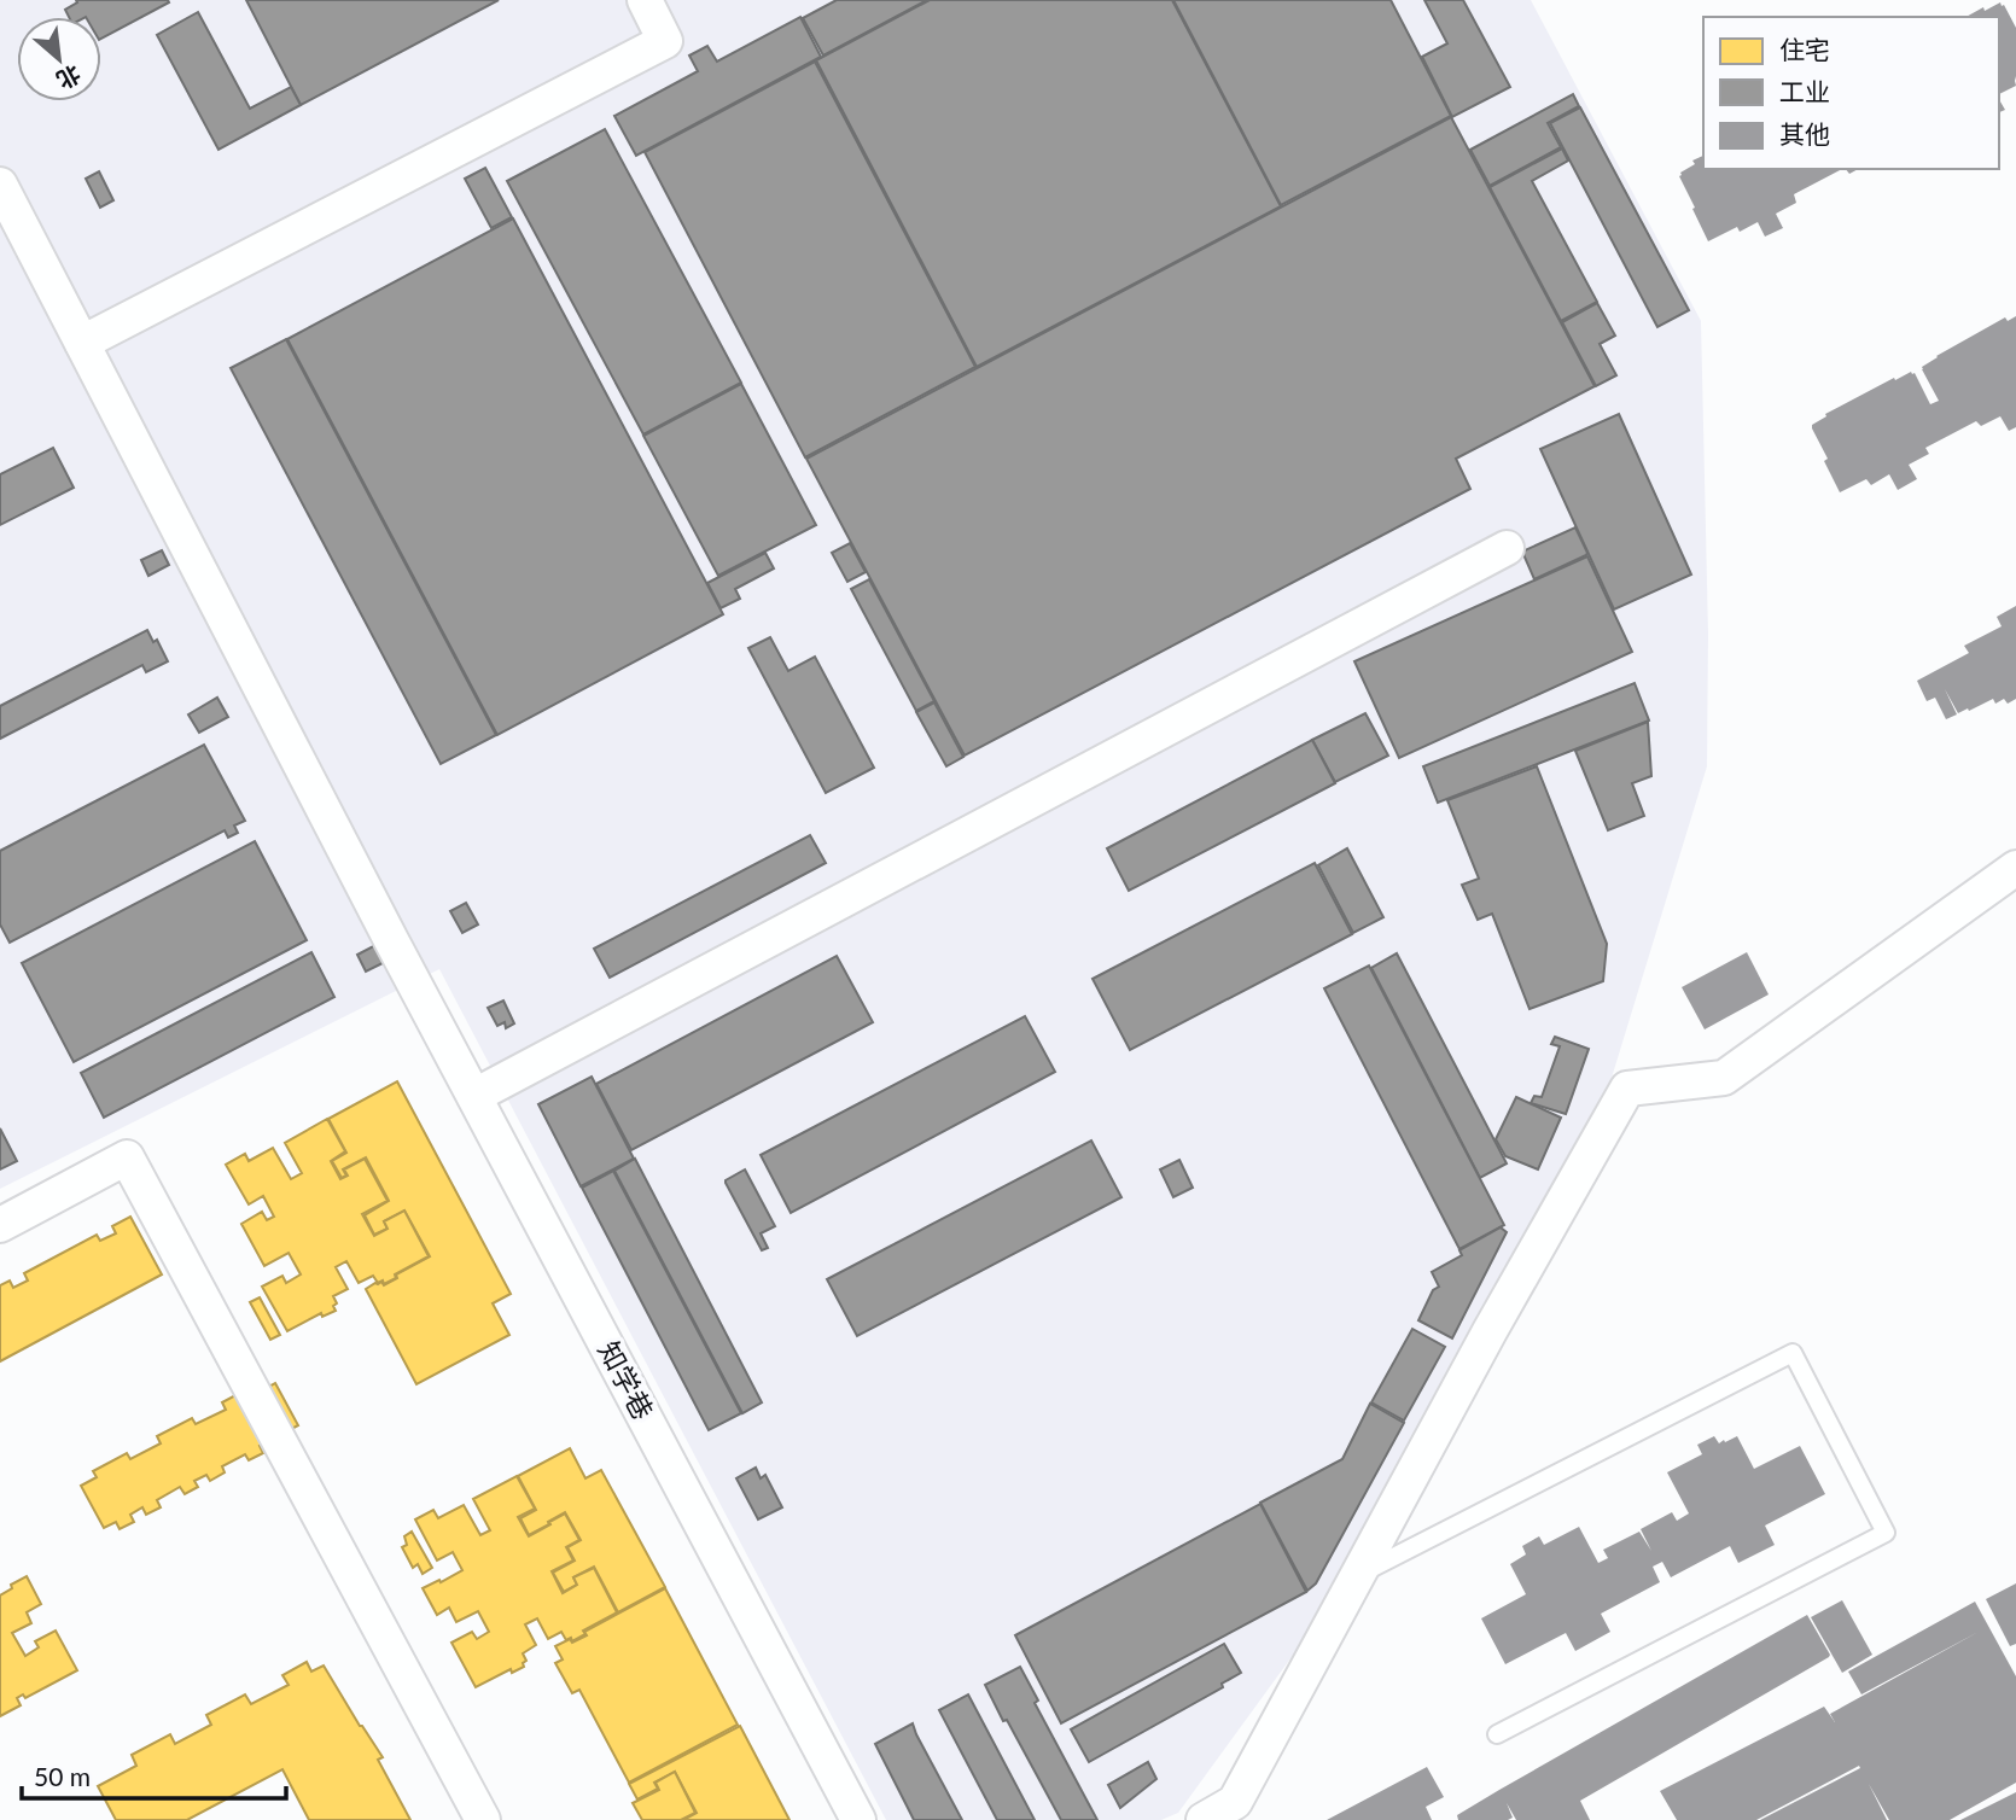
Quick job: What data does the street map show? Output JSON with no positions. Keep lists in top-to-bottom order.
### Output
{
  "streets": {
    "street": ["知学巷"]
  },
  "legend": ["住宅", "工业", "其他"],
  "scale_bar": "50 m",
  "north": "bottom right"
}
